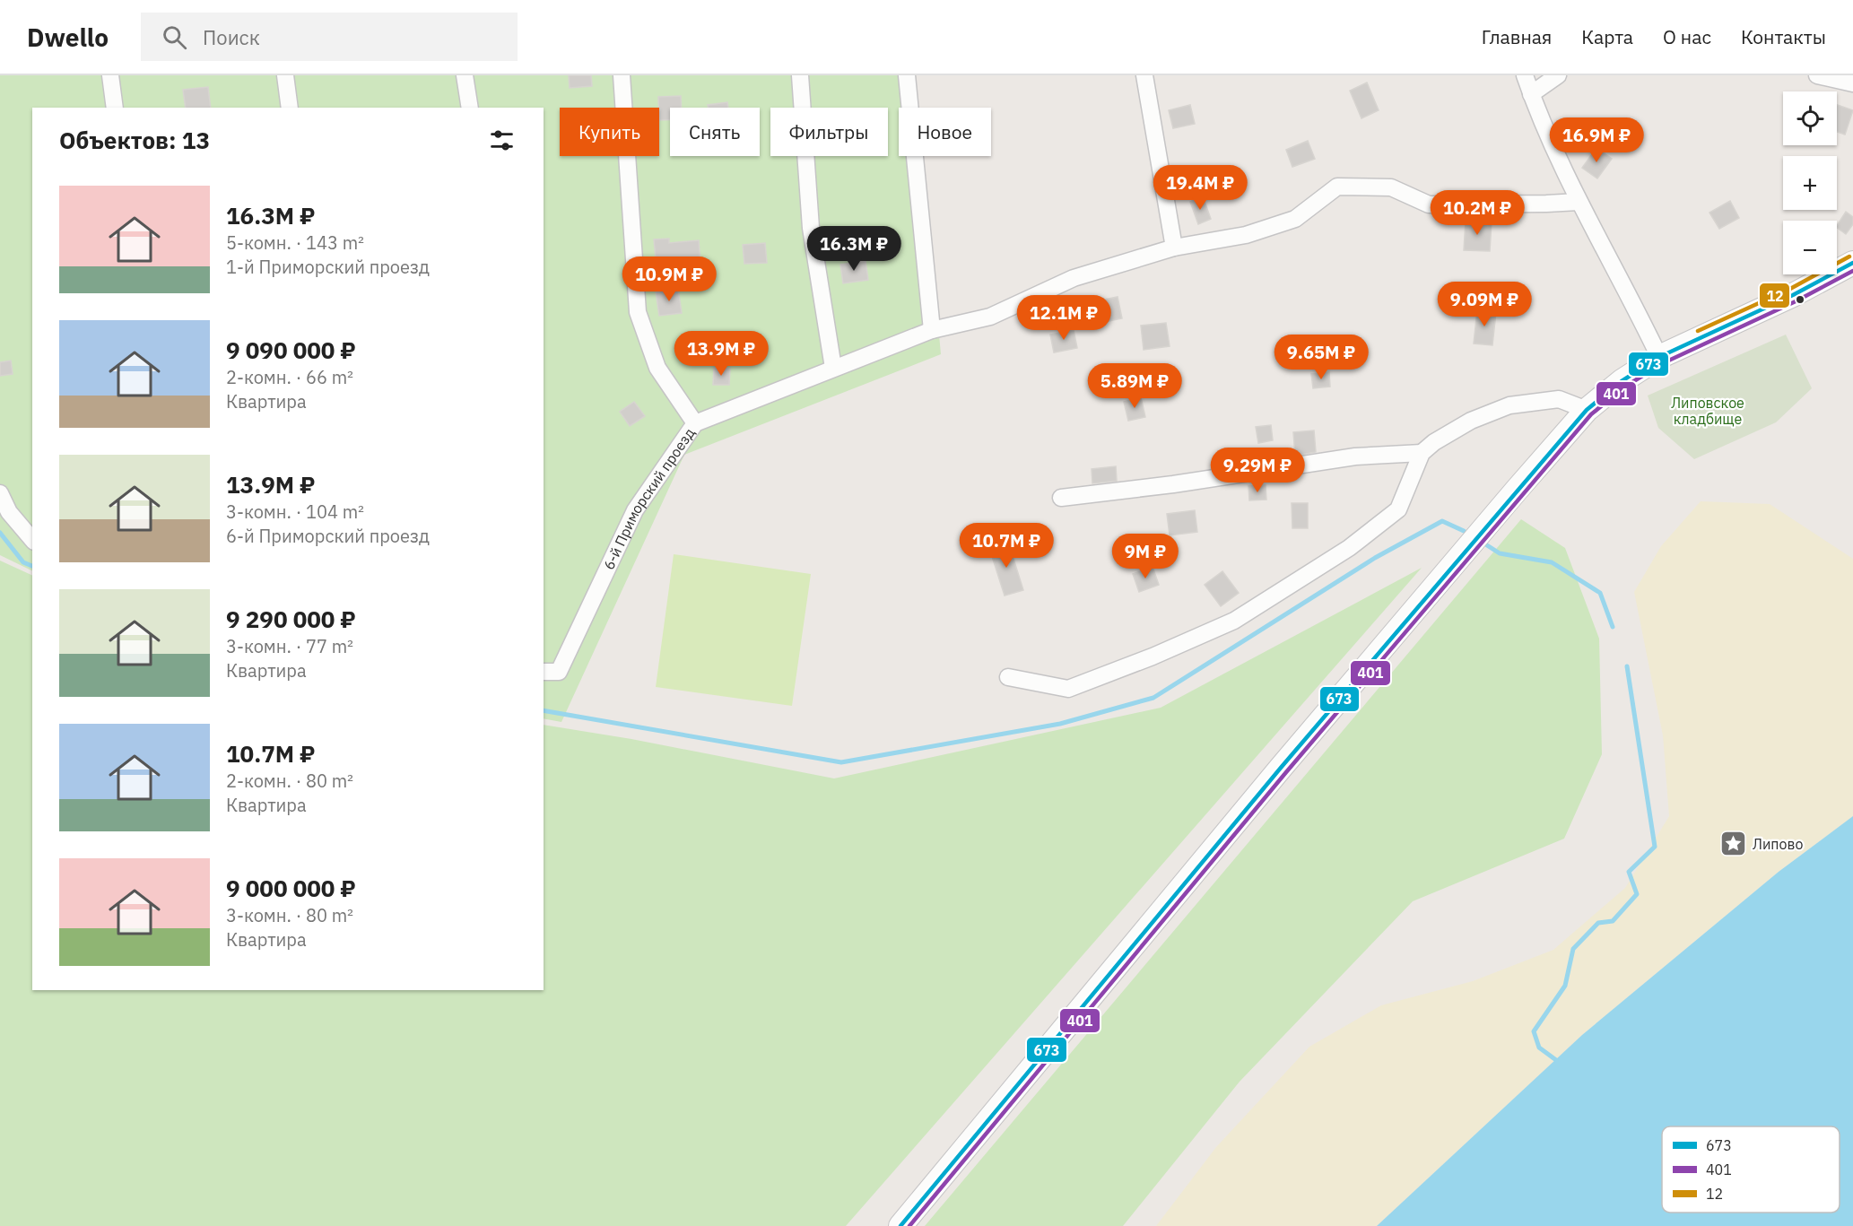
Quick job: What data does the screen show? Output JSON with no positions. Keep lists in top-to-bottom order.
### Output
{
  "streets": {
    "street": ["6-й Приморский проезд"]
  },
  "parks": ["Липовское кладбище"],
  "places": {
    "place": ["Липово"]
  },
  "lines": ["transit line 12", "transit line 673", "transit line 401"],
  "legend": ["673", "401", "12"],
  "page": {
    "header": "Dwello",
    "search": "Поиск",
    "nav": [
      "Главная",
      "Карта",
      "О нас",
      "Контакты"
    ],
    "map_buttons": ["+", "−"],
    "chip": [
      "Купить",
      "Снять",
      "Фильтры",
      "Новое"
    ],
    "heading": "Объектов: 13",
    "price": [
      "16.9M ₽",
      "19.4M ₽",
      "10.2M ₽",
      "16.3M ₽",
      "10.9M ₽",
      "9.09M ₽",
      "12.1M ₽",
      "13.9M ₽",
      "9.65M ₽",
      "5.89M ₽",
      "9.29M ₽",
      "10.7M ₽",
      "9M ₽"
    ],
    "list": [
      {
        "name": "16.3M ₽",
        "note": "5-комн. · 143 m² · 1-й Приморский проезд"
      },
      {
        "name": "9 090 000 ₽",
        "note": "2-комн. · 66 m² · Квартира"
      },
      {
        "name": "13.9M ₽",
        "note": "3-комн. · 104 m² · 6-й Приморский проезд"
      },
      {
        "name": "9 290 000 ₽",
        "note": "3-комн. · 77 m² · Квартира"
      },
      {
        "name": "10.7M ₽",
        "note": "2-комн. · 80 m² · Квартира"
      },
      {
        "name": "9 000 000 ₽",
        "note": "3-комн. · 80 m² · Квартира"
      }
    ]
  }
}
